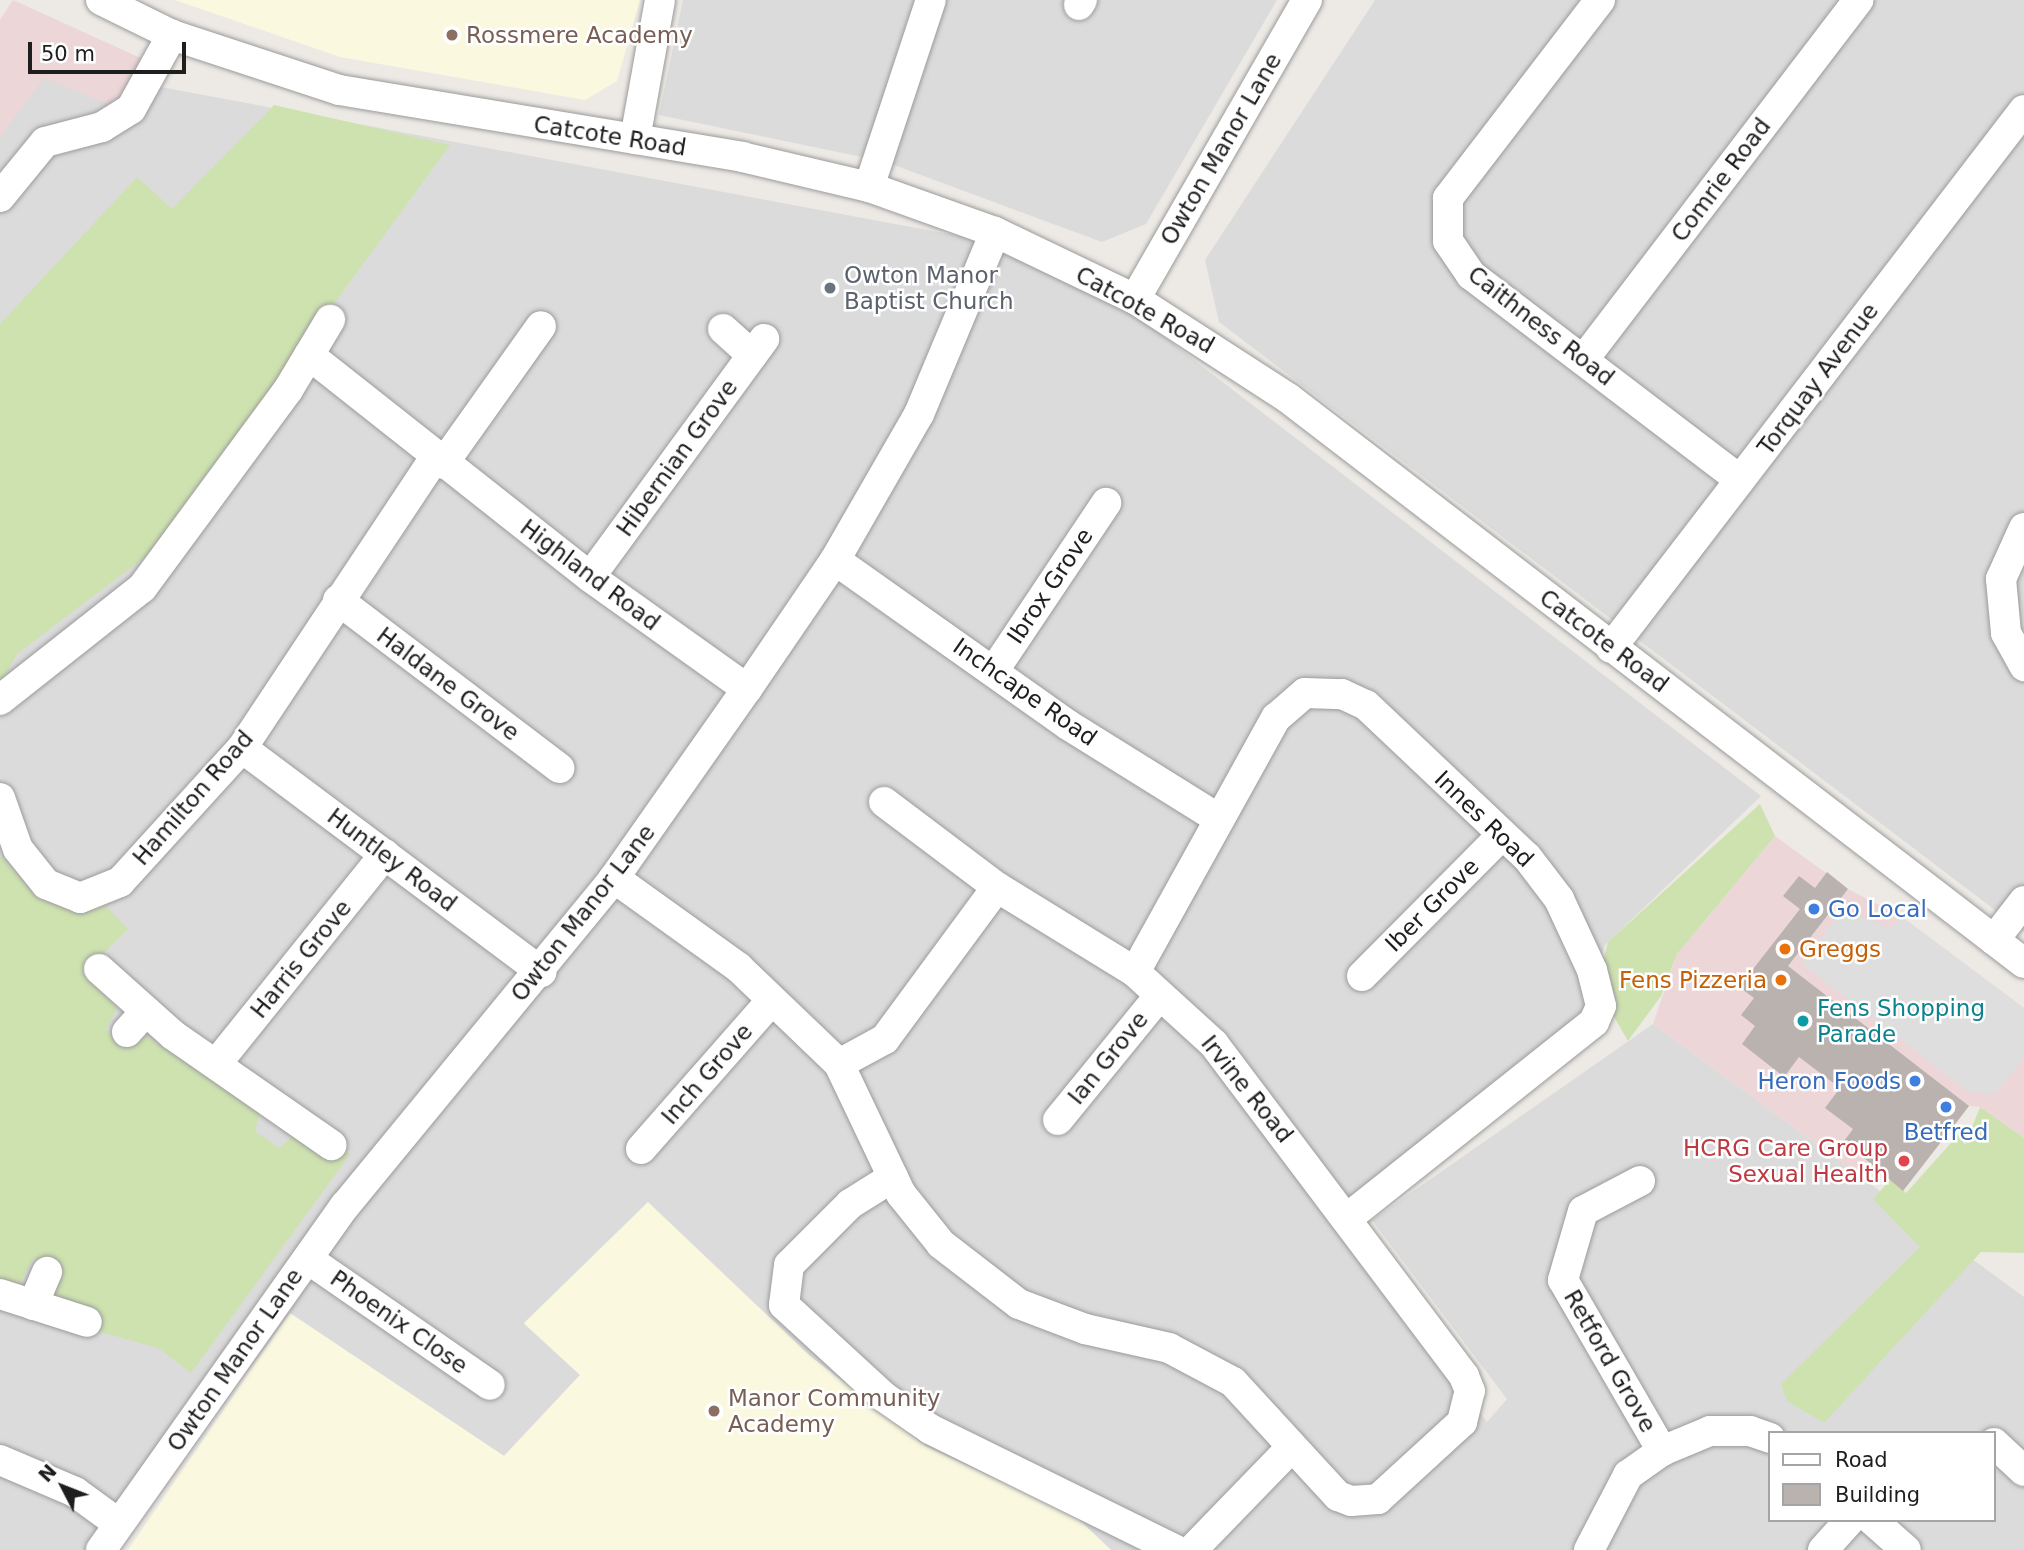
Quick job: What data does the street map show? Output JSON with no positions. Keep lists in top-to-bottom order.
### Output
{
  "streets": {
    "street": [
      "Catcote Road",
      "Owton Manor Lane",
      "Comrie Road",
      "Caithness Road",
      "Torquay Avenue",
      "Hibernian Grove",
      "Highland Road",
      "Ibrox Grove",
      "Haldane Grove",
      "Inchcape Road",
      "Hamilton Road",
      "Innes Road",
      "Huntley Road",
      "Iber Grove",
      "Harris Grove",
      "Ian Grove",
      "Inch Grove",
      "Irvine Road",
      "Phoenix Close",
      "Retford Grove"
    ]
  },
  "crossings": [
    ["Catcote Road", "Owton Manor Lane"],
    ["Catcote Road", "Torquay Avenue"],
    ["Owton Manor Lane", "Highland Road"],
    ["Owton Manor Lane", "Inchcape Road"],
    ["Owton Manor Lane", "Huntley Road"],
    ["Owton Manor Lane", "Phoenix Close"],
    ["Comrie Road", "Caithness Road"],
    ["Caithness Road", "Torquay Avenue"],
    ["Hibernian Grove", "Highland Road"],
    ["Highland Road", "Hamilton Road"],
    ["Ibrox Grove", "Inchcape Road"],
    ["Haldane Grove", "Hamilton Road"],
    ["Inchcape Road", "Innes Road"],
    ["Hamilton Road", "Huntley Road"],
    ["Innes Road", "Iber Grove"],
    ["Innes Road", "Irvine Road"],
    ["Huntley Road", "Harris Grove"],
    ["Ian Grove", "Irvine Road"]
  ],
  "places": [
    "Rossmere Academy",
    "Owton Manor Baptist Church",
    "Go Local",
    "Greggs",
    "Fens Pizzeria",
    "Fens Shopping Parade",
    "Heron Foods",
    "Betfred",
    "HCRG Care Group Sexual Health",
    "Manor Community Academy"
  ],
  "legend": ["Road", "Building"],
  "scale_bar": "50 m",
  "north": "top left"
}
